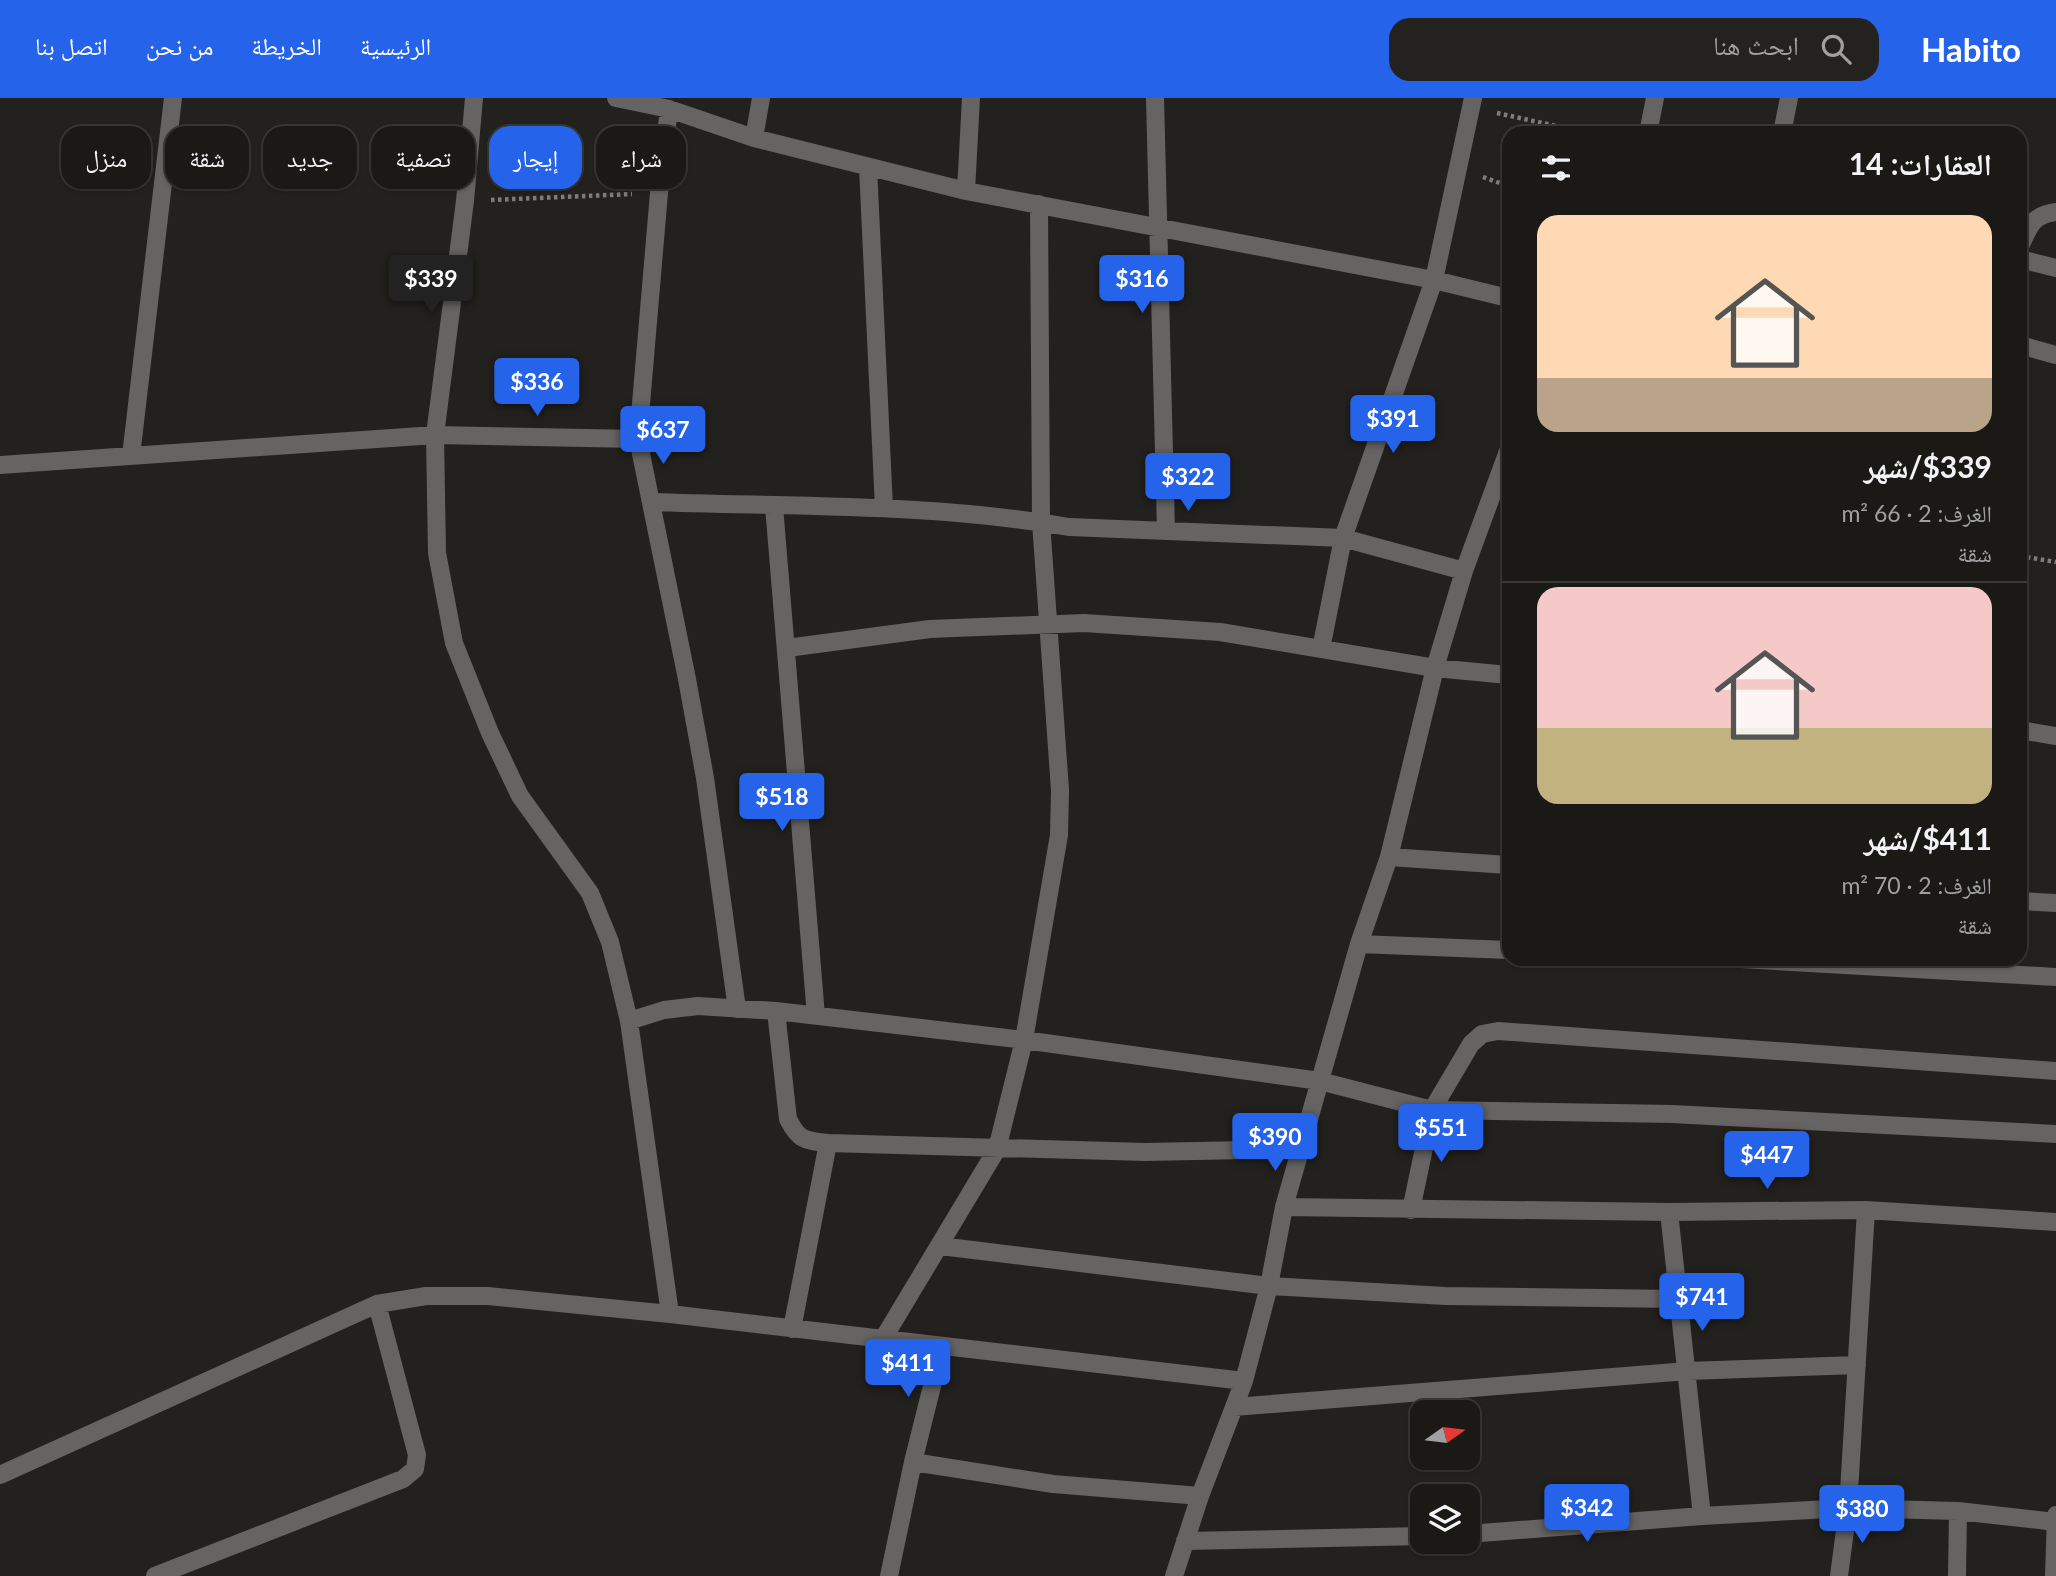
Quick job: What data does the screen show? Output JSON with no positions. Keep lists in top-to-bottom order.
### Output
{
  "north": "right",
  "page": {
    "header": "Habito",
    "search": "ابحث هنا",
    "nav": [
      "الرئيسية",
      "الخريطة",
      "من نحن",
      "اتصل بنا"
    ],
    "chip": [
      "شراء",
      "إيجار",
      "تصفية",
      "جديد",
      "شقة",
      "منزل"
    ],
    "heading": "العقارات: 14",
    "list": [
      {
        "name": "$339/شهر",
        "note": "الغرف: 2 · 66 m² · شقة"
      },
      {
        "name": "$411/شهر",
        "note": "الغرف: 2 · 70 m² · شقة"
      }
    ],
    "price": [
      "$339",
      "$316",
      "$336",
      "$391",
      "$637",
      "$322",
      "$518",
      "$551",
      "$390",
      "$447",
      "$741",
      "$411",
      "$342",
      "$380"
    ]
  }
}
